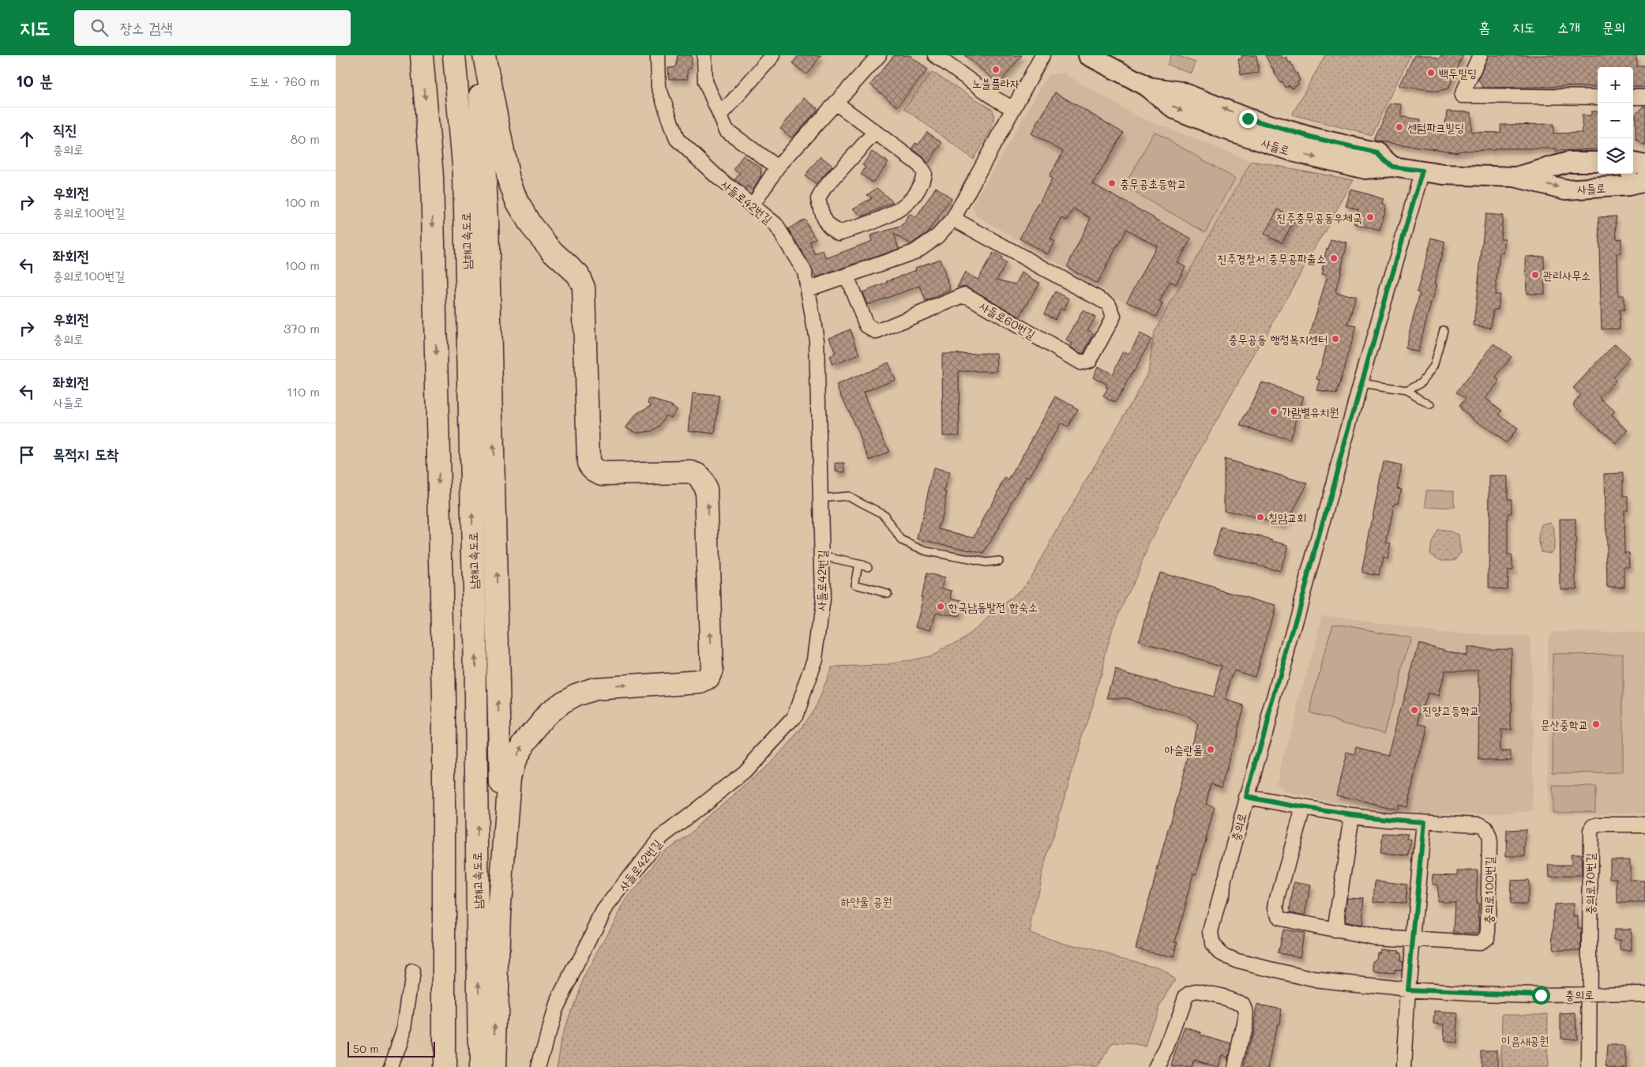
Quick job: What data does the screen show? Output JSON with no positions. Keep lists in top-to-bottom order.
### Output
{
  "streets": {
    "highway": ["남해고속도로"],
    "street": [
      "사들로",
      "사들로42번길",
      "사들로60번길",
      "충의로",
      "충의로70번길",
      "충의로100번길"
    ]
  },
  "crossings": [
    ["사들로", "충의로"],
    ["충의로", "충의로70번길"]
  ],
  "parks": ["하얀울 공원", "이음새공원"],
  "places": [
    "노블플라자",
    "백두빌딩",
    "센텀파크빌딩",
    "충무공초등학교",
    "진주충무공동우체국",
    "진주경찰서 충무공파출소",
    "관리사무소",
    "충무공동 행정복지센터",
    "가람별유치원",
    "칠암교회",
    "한국남동발전 합숙소",
    "진양고등학교",
    "문산중학교",
    "아슬란몰"
  ],
  "scale_bar": "50 m",
  "page": {
    "header": "지도",
    "search": "장소 검색",
    "nav": [
      "홈",
      "지도",
      "소개",
      "문의"
    ],
    "heading": ["10 분", "도보 · 760 m"],
    "map_buttons": ["+", "−"],
    "list": [
      ["직진", "충의로", "80 m"],
      ["우회전", "충의로100번길", "100 m"],
      ["좌회전", "충의로100번길", "100 m"],
      ["우회전", "충의로", "370 m"],
      ["좌회전", "사들로", "110 m"],
      "목적지 도착"
    ],
    "scale": "50 m"
  }
}
